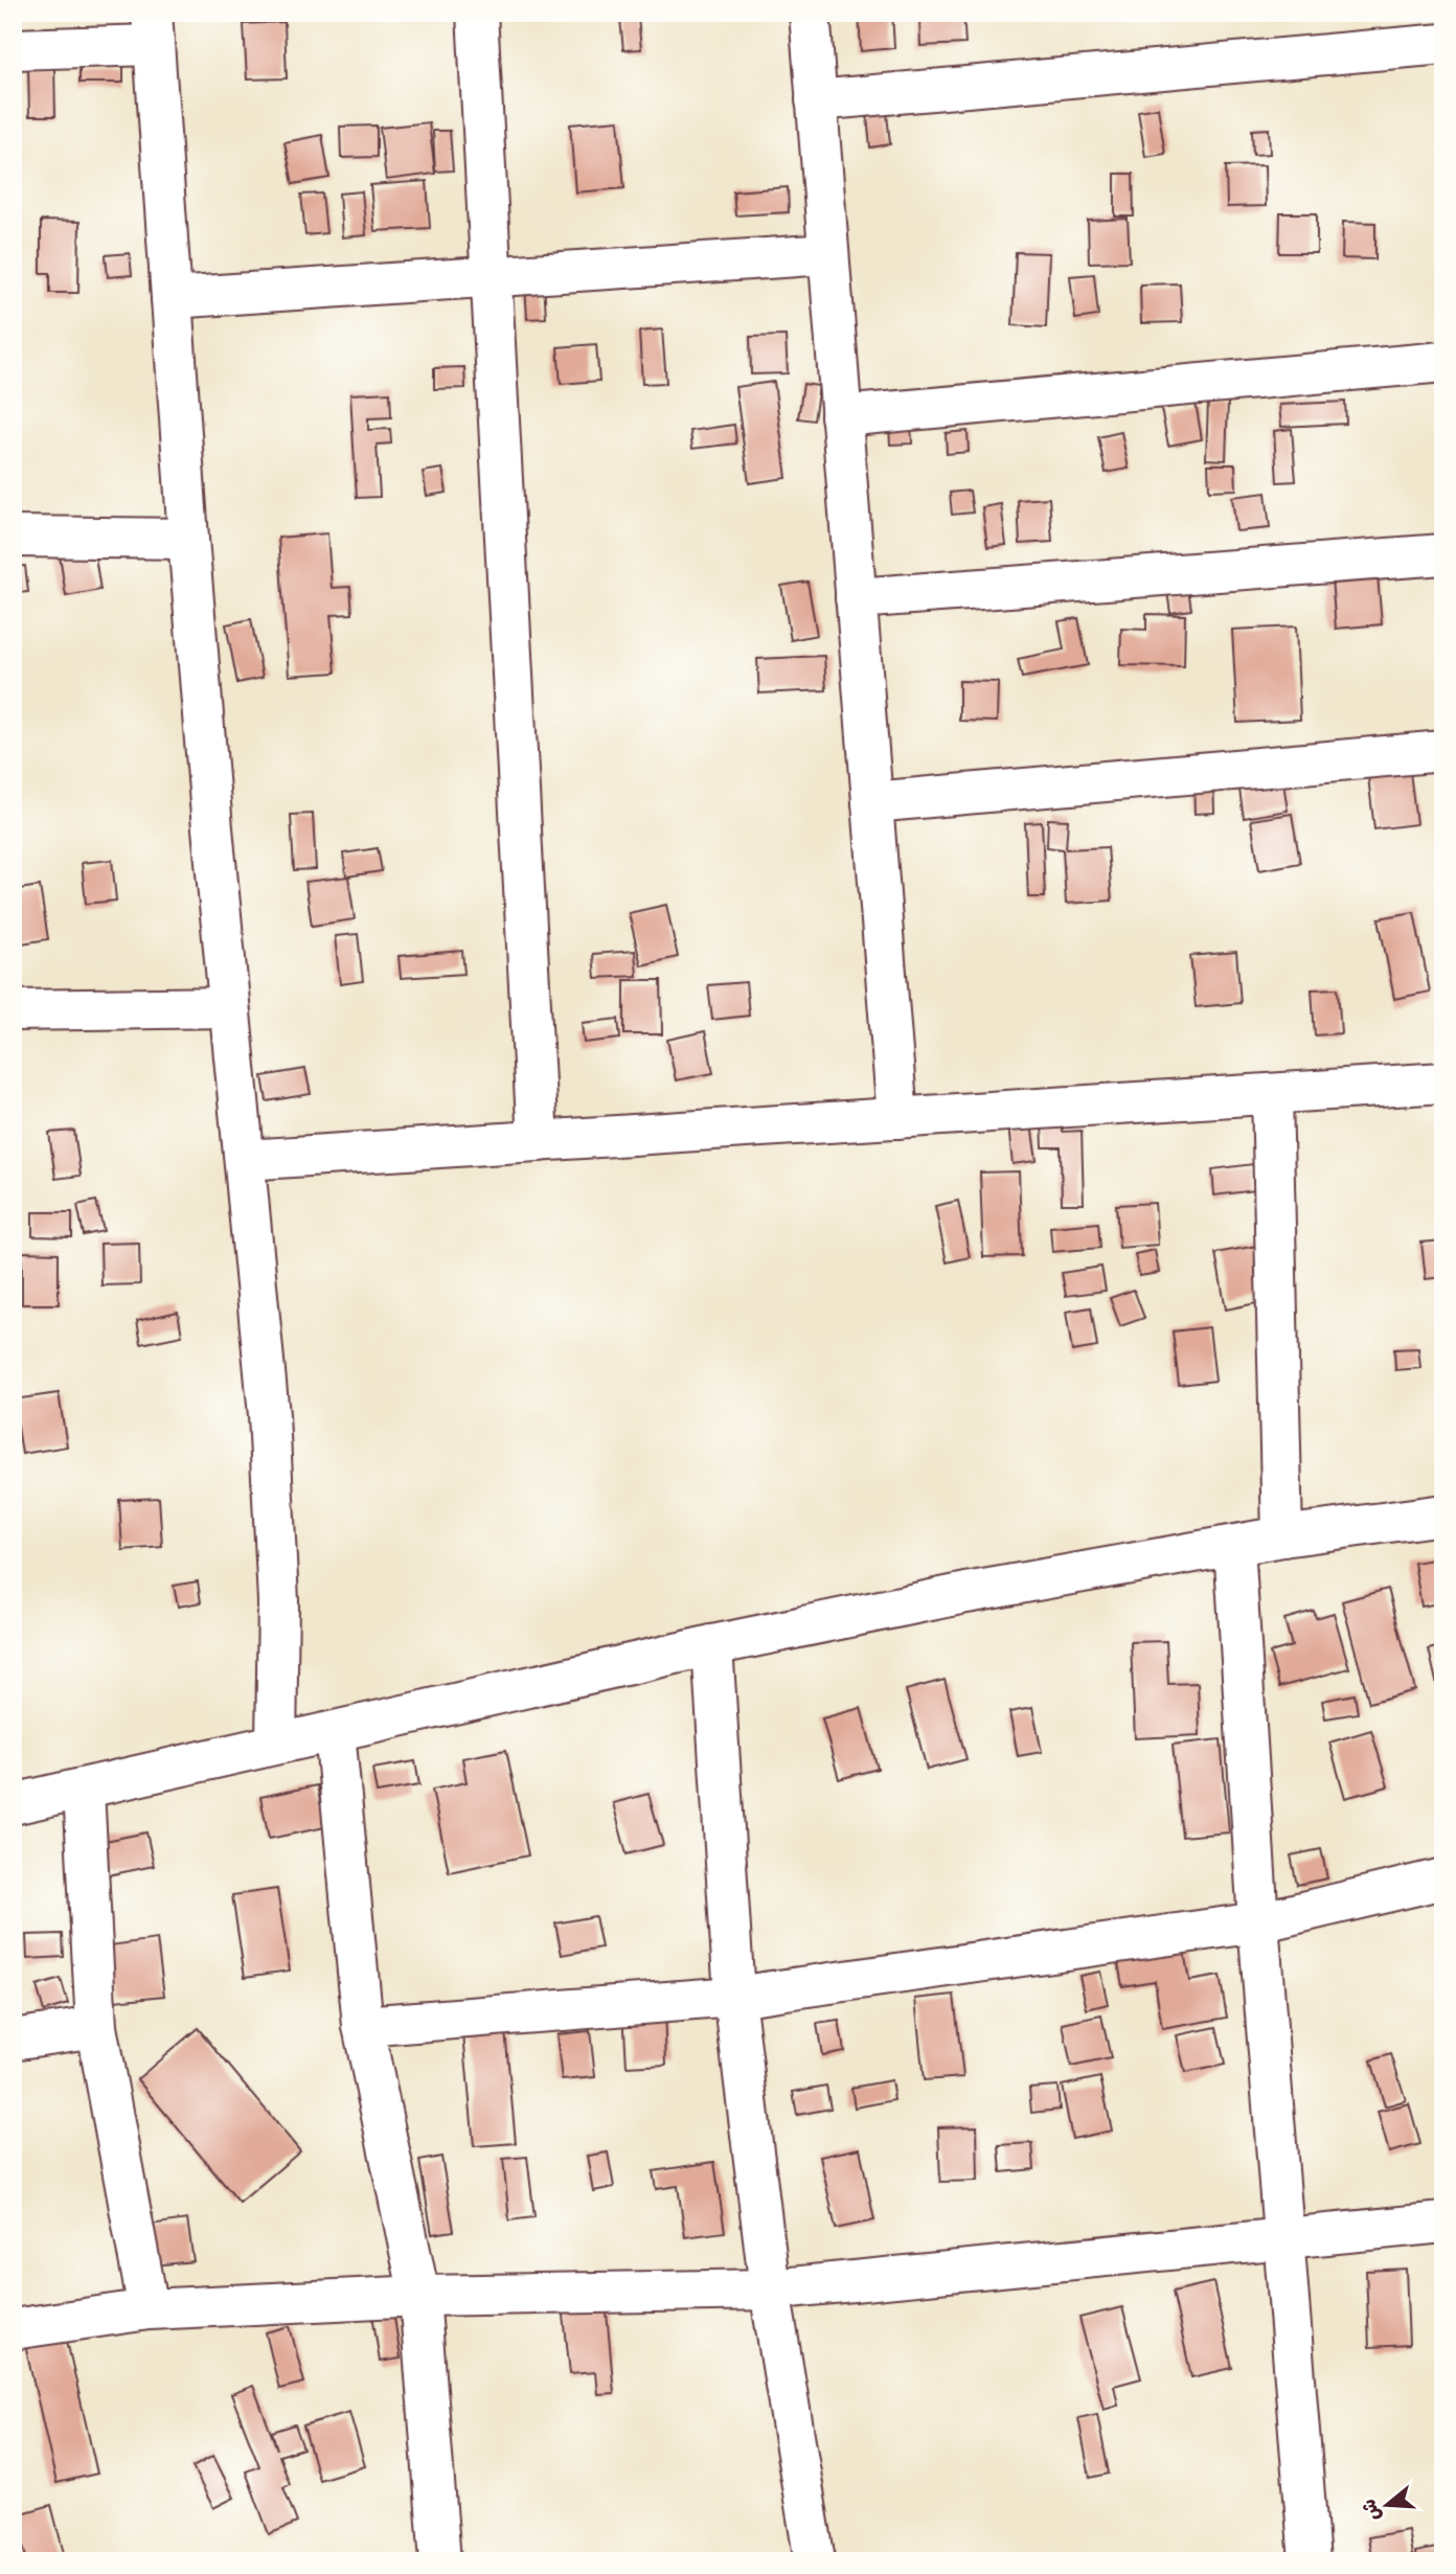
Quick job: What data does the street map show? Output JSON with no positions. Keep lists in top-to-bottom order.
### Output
{
  "north": "left"
}
